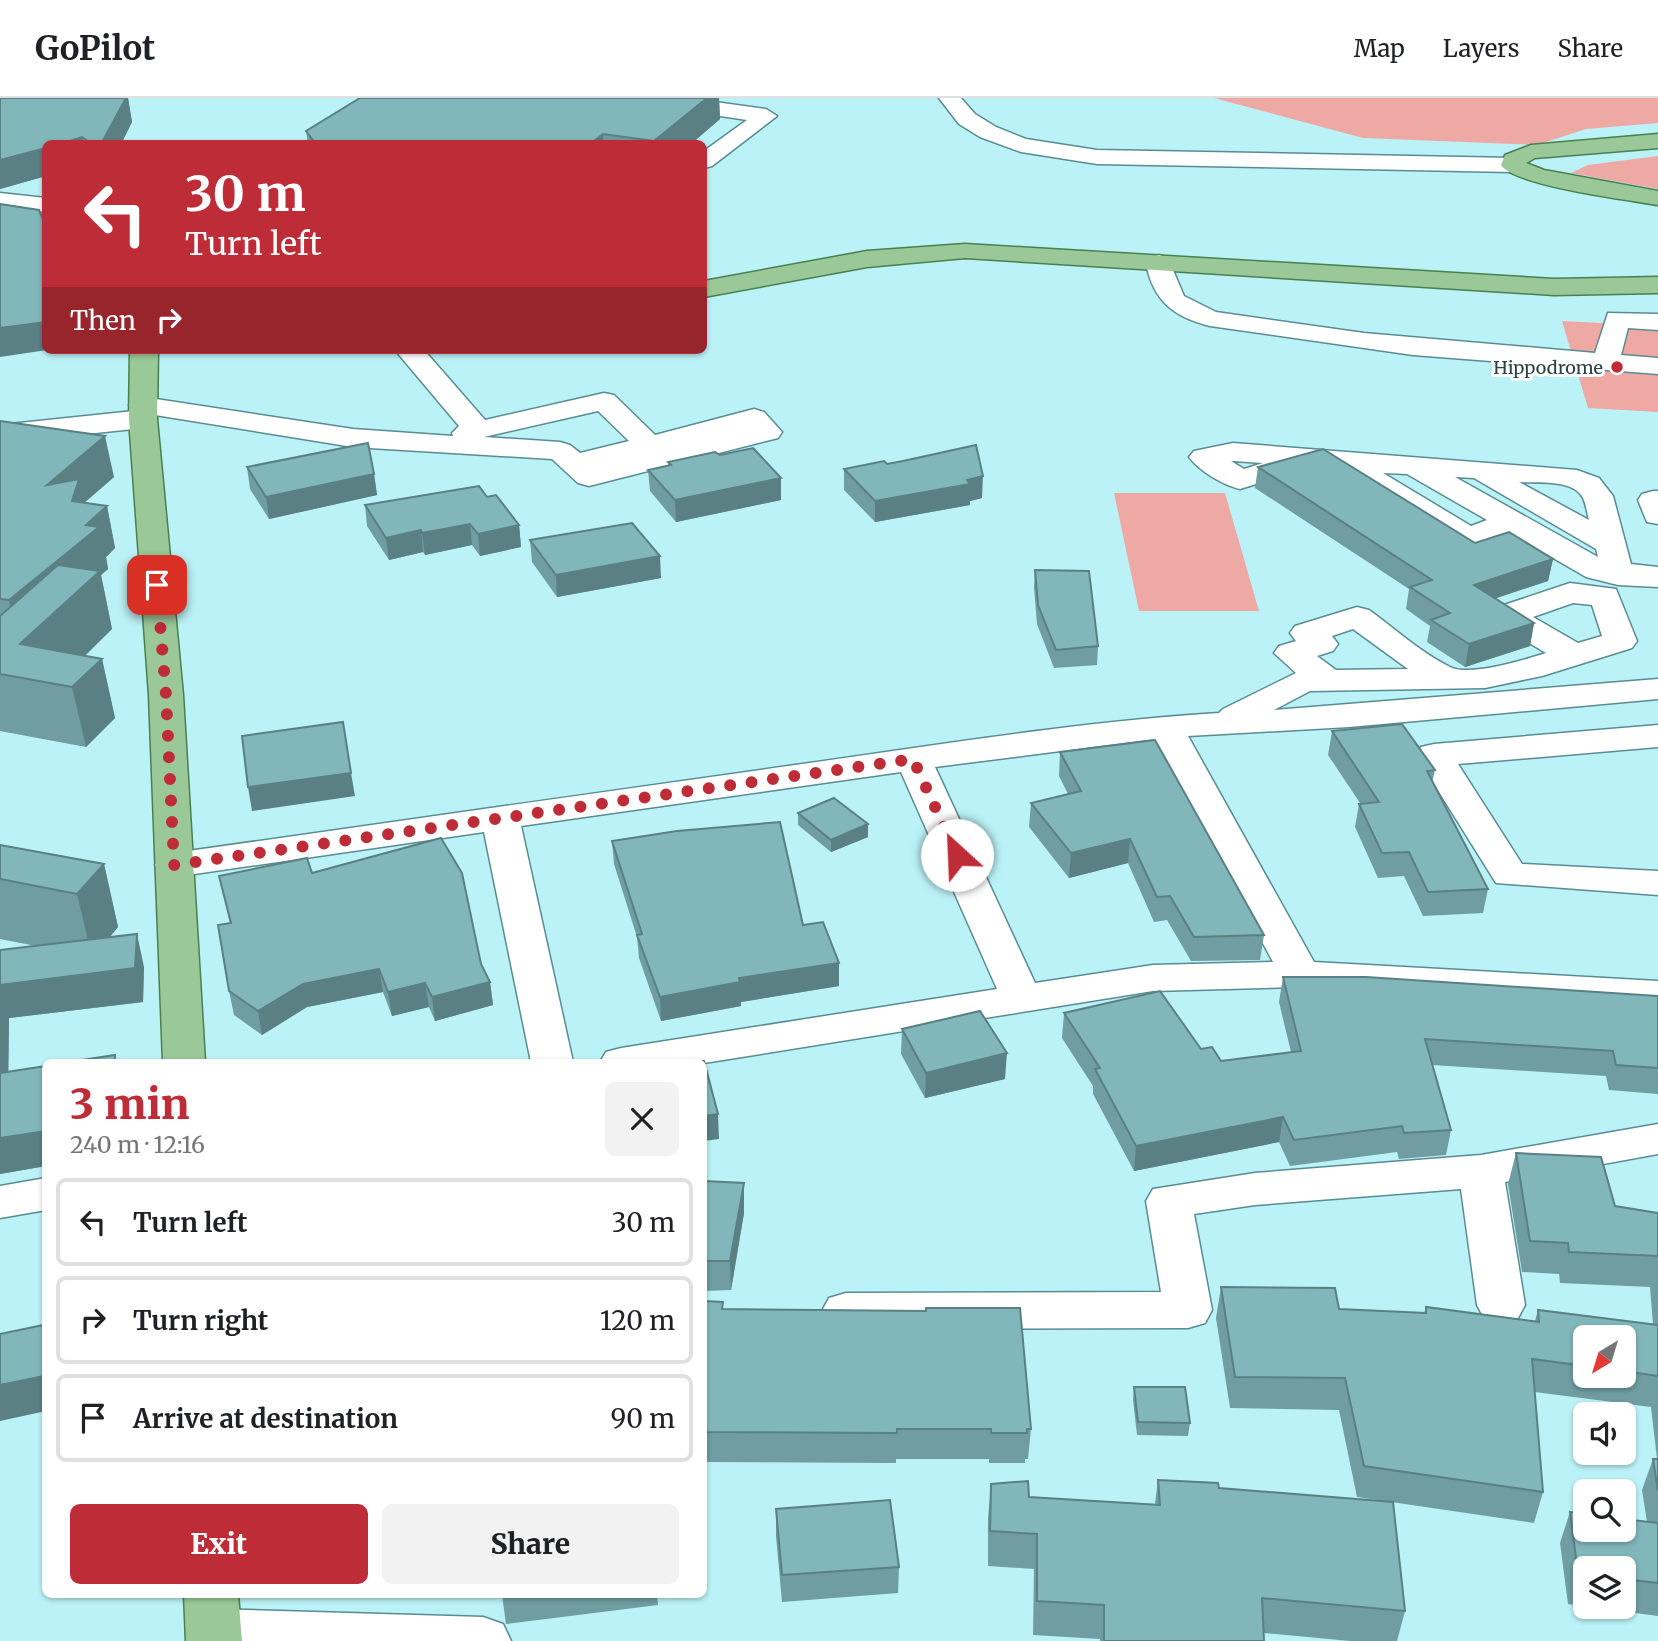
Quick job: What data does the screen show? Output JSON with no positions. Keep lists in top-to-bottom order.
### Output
{
  "places": ["Hippodrome"],
  "north": "bottom left",
  "page": {
    "header": "GoPilot",
    "nav": ["Map", "Layers", "Share"],
    "turn": ["30 m", "Turn left"],
    "then": "Then",
    "heading": ["3 min", "240 m · 12:16"],
    "list": [
      {
        "name": "Turn left",
        "value": "30 m"
      },
      {
        "name": "Turn right",
        "value": "120 m"
      },
      {
        "name": "Arrive at destination",
        "value": "90 m"
      }
    ],
    "buttons": ["Exit", "Share"]
  }
}
